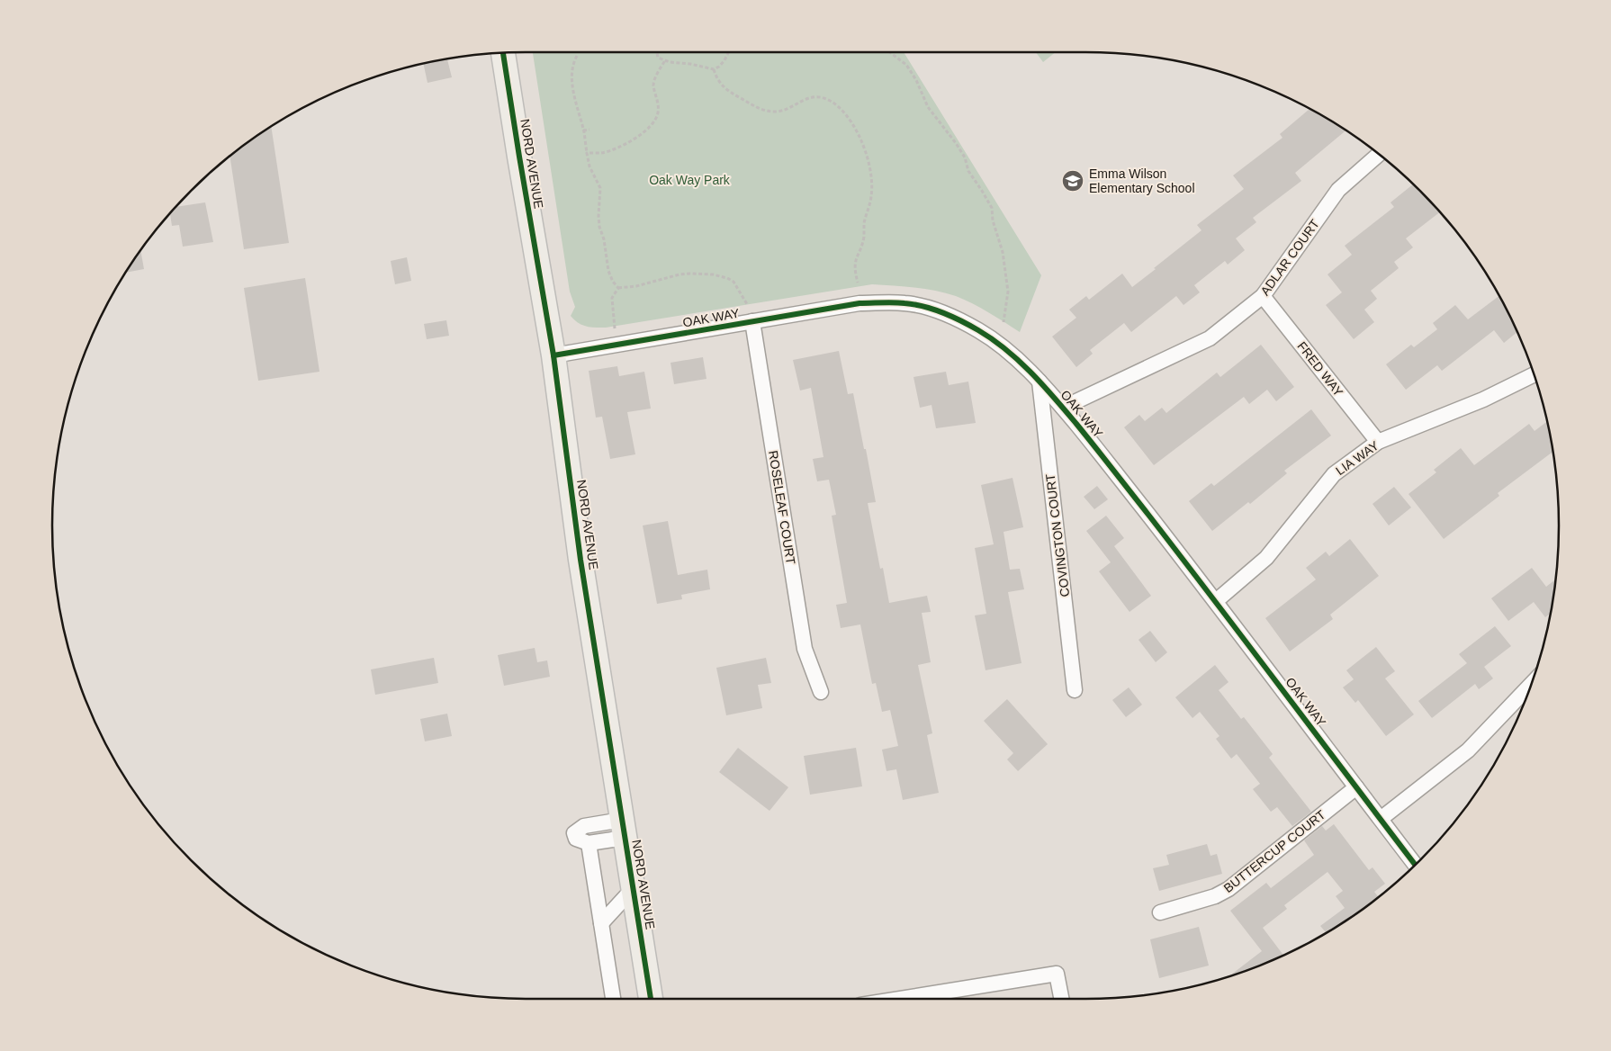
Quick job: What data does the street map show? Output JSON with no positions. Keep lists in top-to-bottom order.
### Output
{
  "streets": {
    "main road": ["NORD AVENUE"],
    "street": [
      "ADLAR COURT",
      "OAK WAY",
      "FRED WAY",
      "LIA WAY",
      "ROSELEAF COURT",
      "COVINGTON COURT",
      "BUTTERCUP COURT"
    ]
  },
  "crossings": [
    ["NORD AVENUE", "OAK WAY"],
    ["ADLAR COURT", "OAK WAY"],
    ["ADLAR COURT", "FRED WAY"],
    ["OAK WAY", "LIA WAY"],
    ["OAK WAY", "ROSELEAF COURT"],
    ["OAK WAY", "COVINGTON COURT"],
    ["OAK WAY", "BUTTERCUP COURT"],
    ["FRED WAY", "LIA WAY"]
  ],
  "parks": ["Oak Way Park"],
  "places": {
    "school or university": ["Emma Wilson Elementary School"]
  }
}
